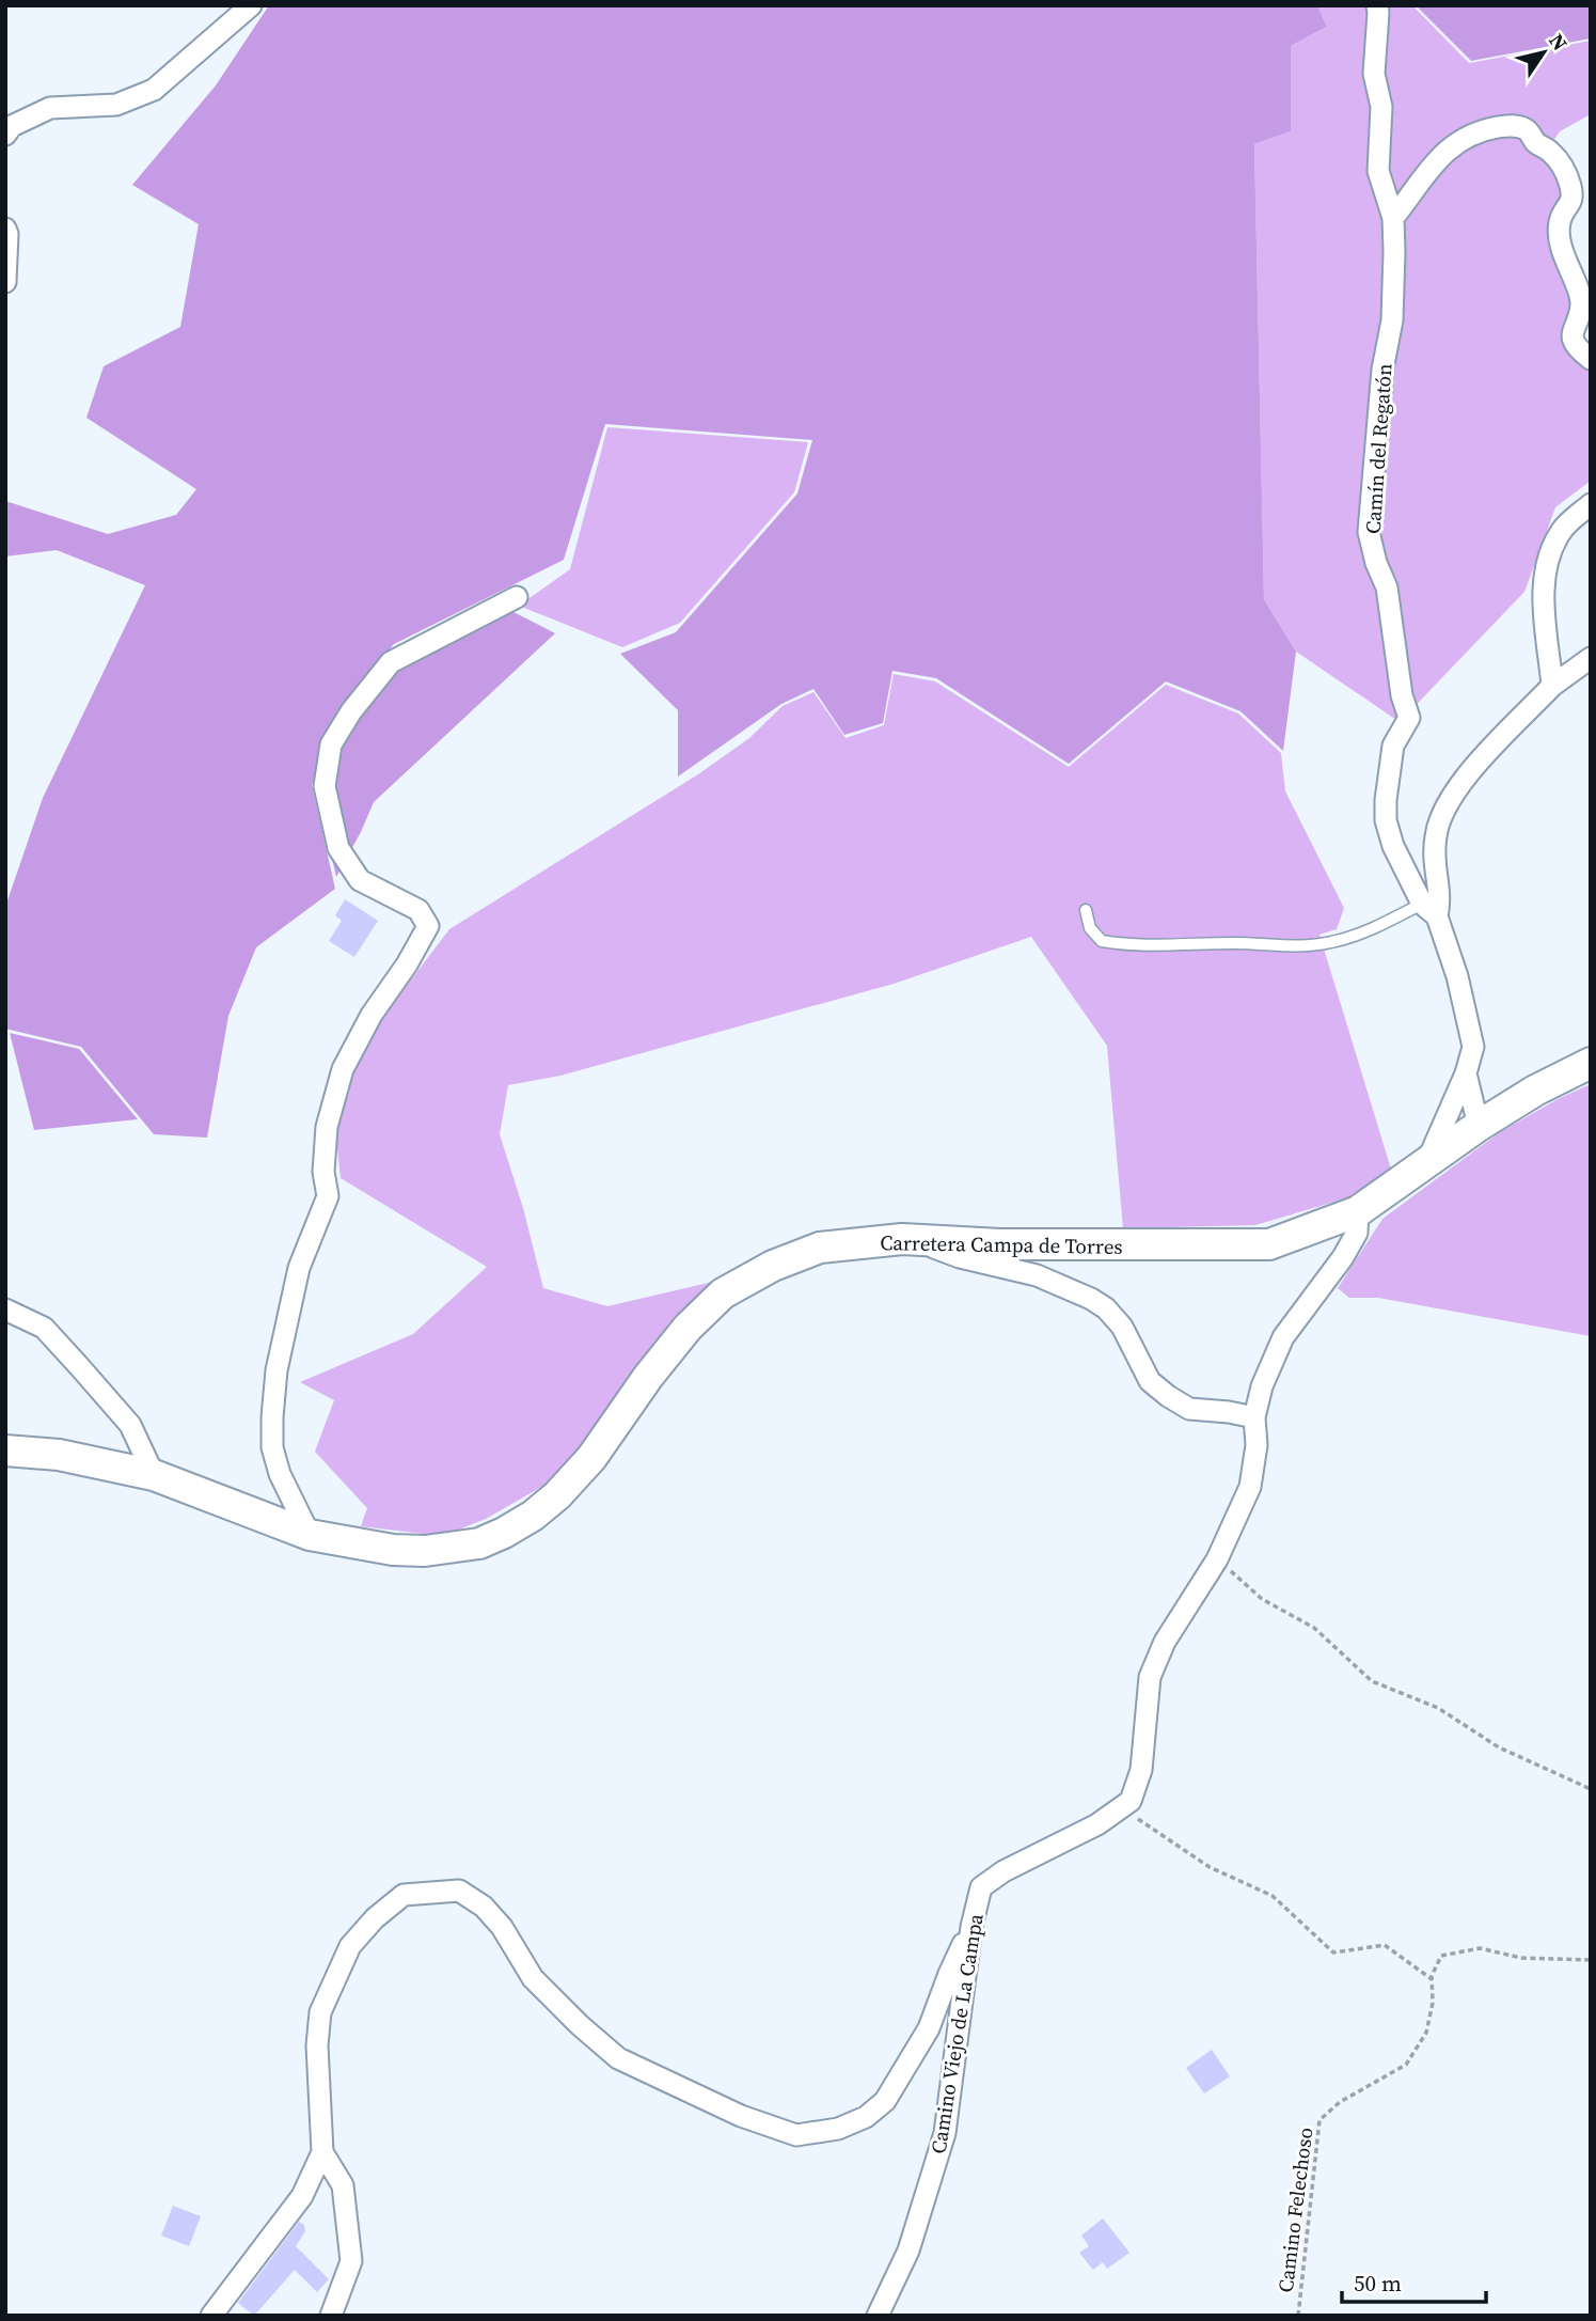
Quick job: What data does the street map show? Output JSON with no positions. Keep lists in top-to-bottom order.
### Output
{
  "streets": {
    "street": ["Camín del Regatón", "Carretera Campa de Torres", "Camino Viejo de La Campa"],
    "path": ["Camino Felechoso"]
  },
  "crossings": [
    ["Carretera Campa de Torres", "Camino Viejo de La Campa"]
  ],
  "scale_bar": "50 m",
  "north": "top right"
}
